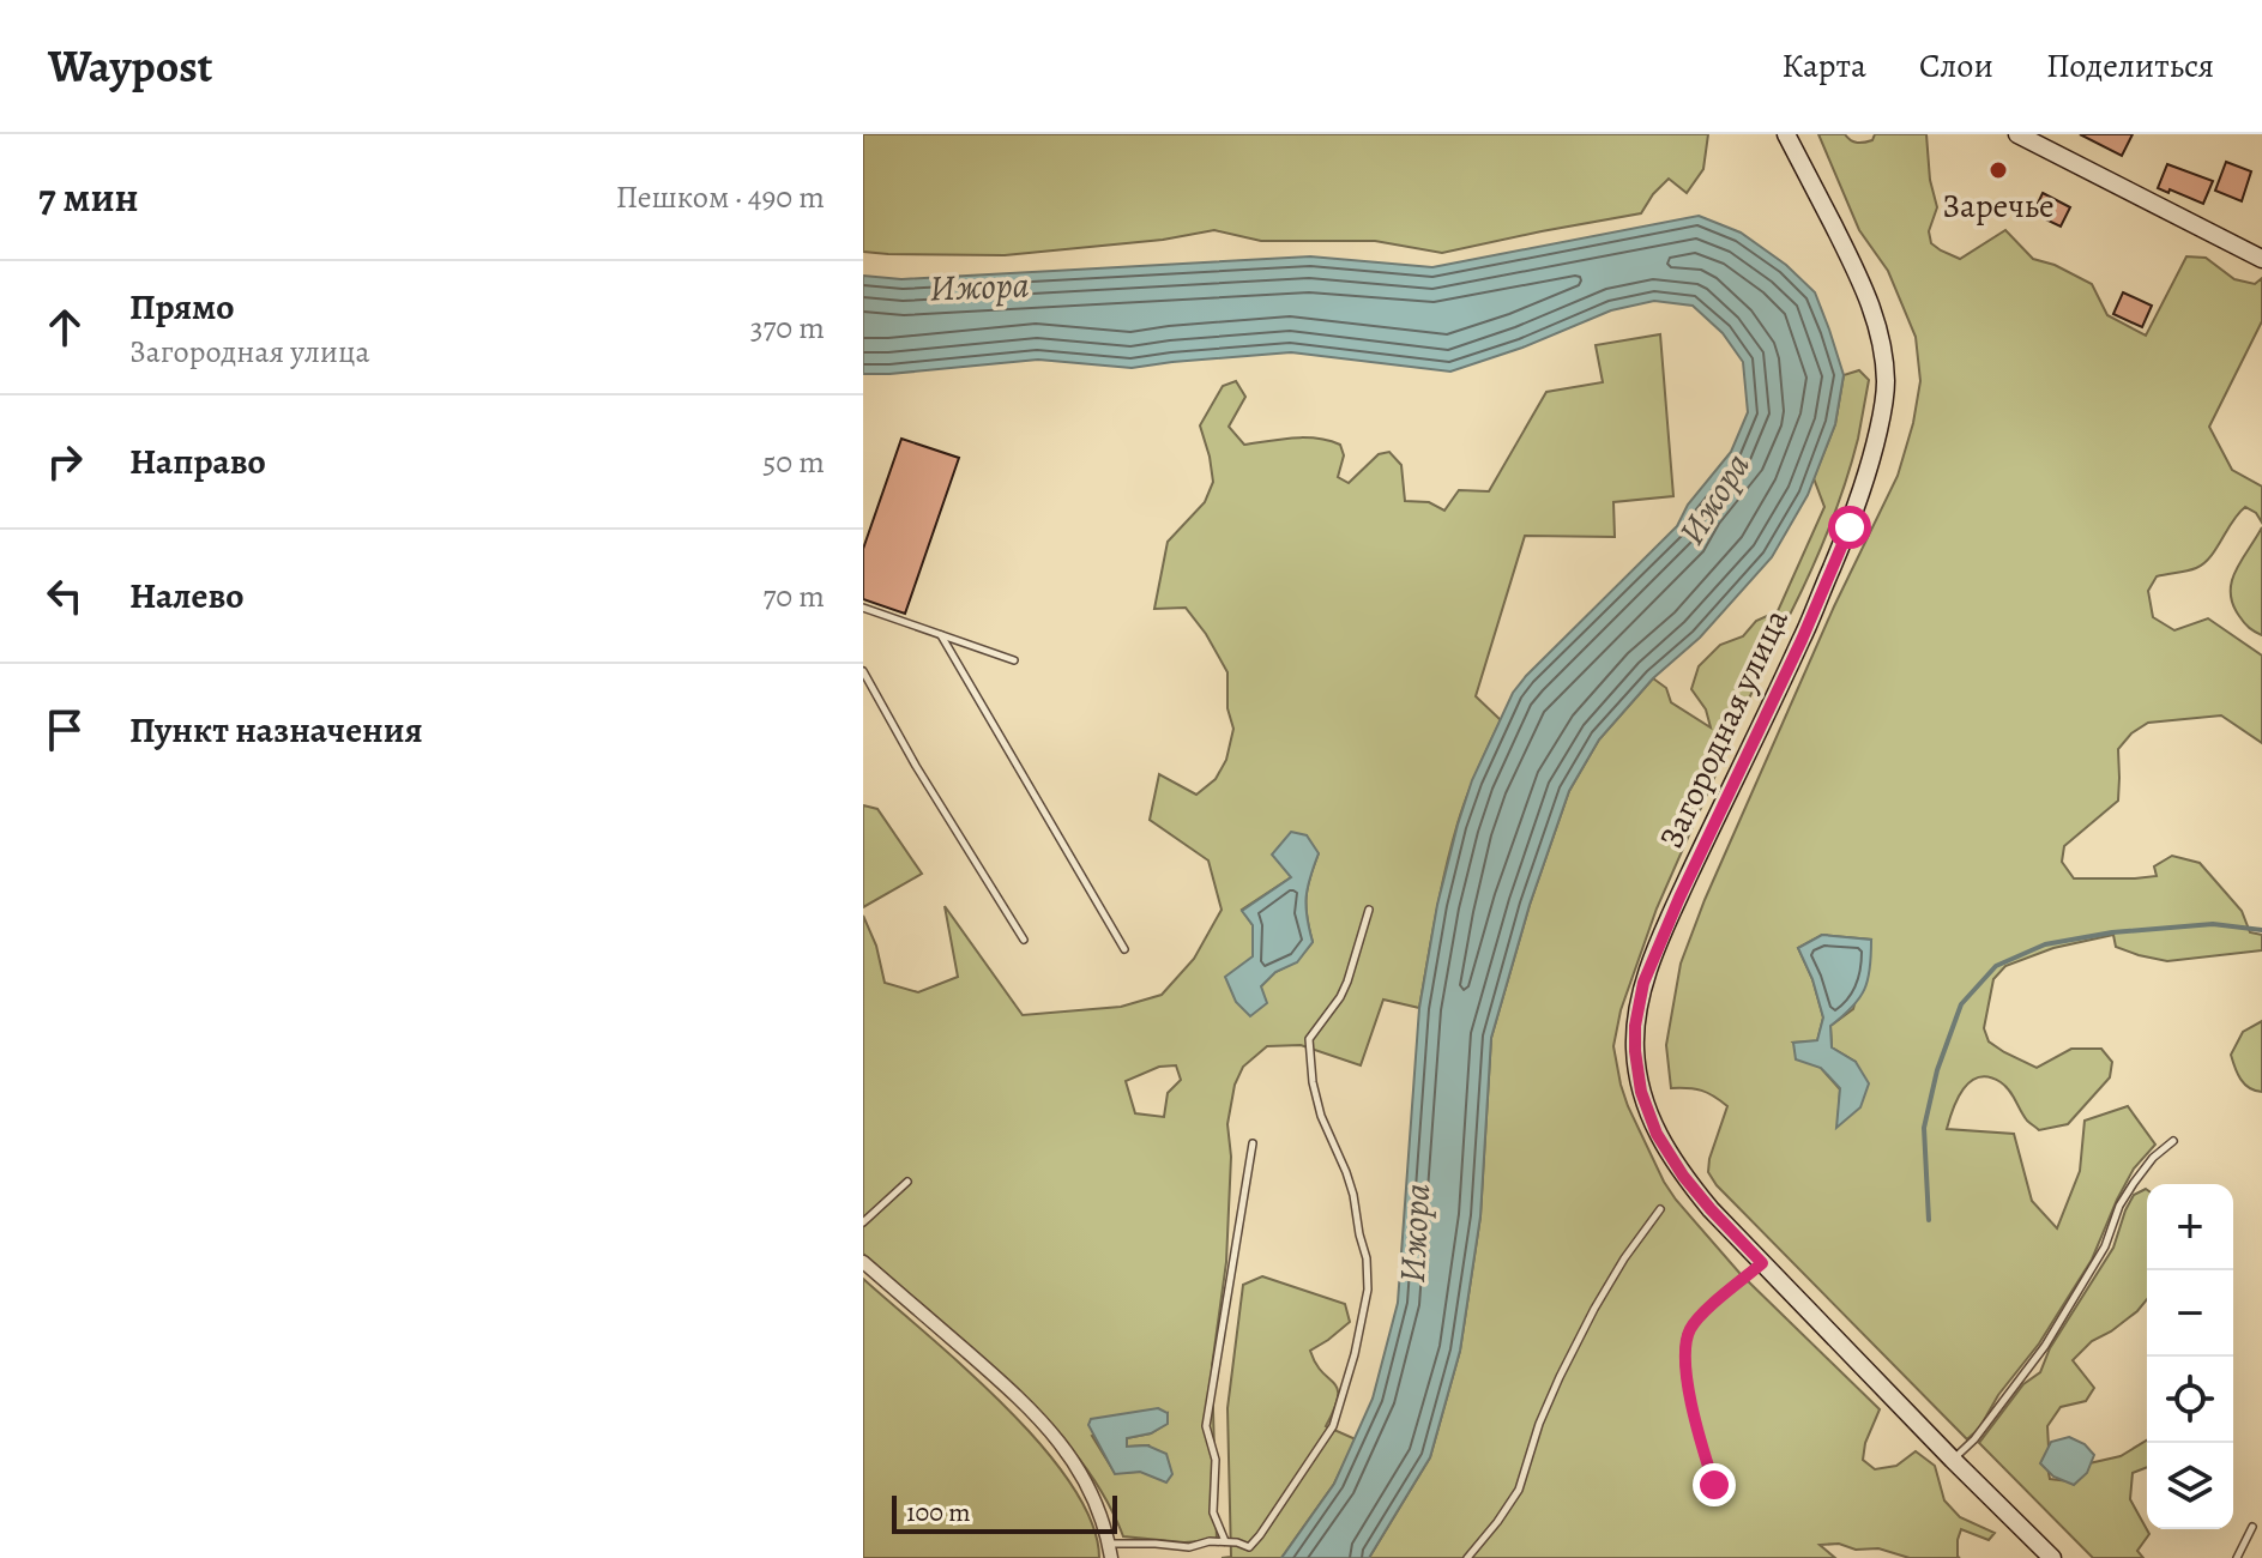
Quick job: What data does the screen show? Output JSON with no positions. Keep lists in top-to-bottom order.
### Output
{
  "streets": {
    "main road": ["Загородная улица"]
  },
  "water": ["Ижора"],
  "places": ["Заречье"],
  "scale_bar": "100 m",
  "page": {
    "header": "Waypost",
    "nav": ["Карта", "Слои", "Поделиться"],
    "heading": ["7 мин", "Пешком · 490 m"],
    "list": [
      ["Прямо", "Загородная улица", "370 m"],
      ["Направо", "50 m"],
      ["Налево", "70 m"],
      "Пункт назначения"
    ],
    "map_buttons": ["+", "−"],
    "scale": "100 m"
  }
}
